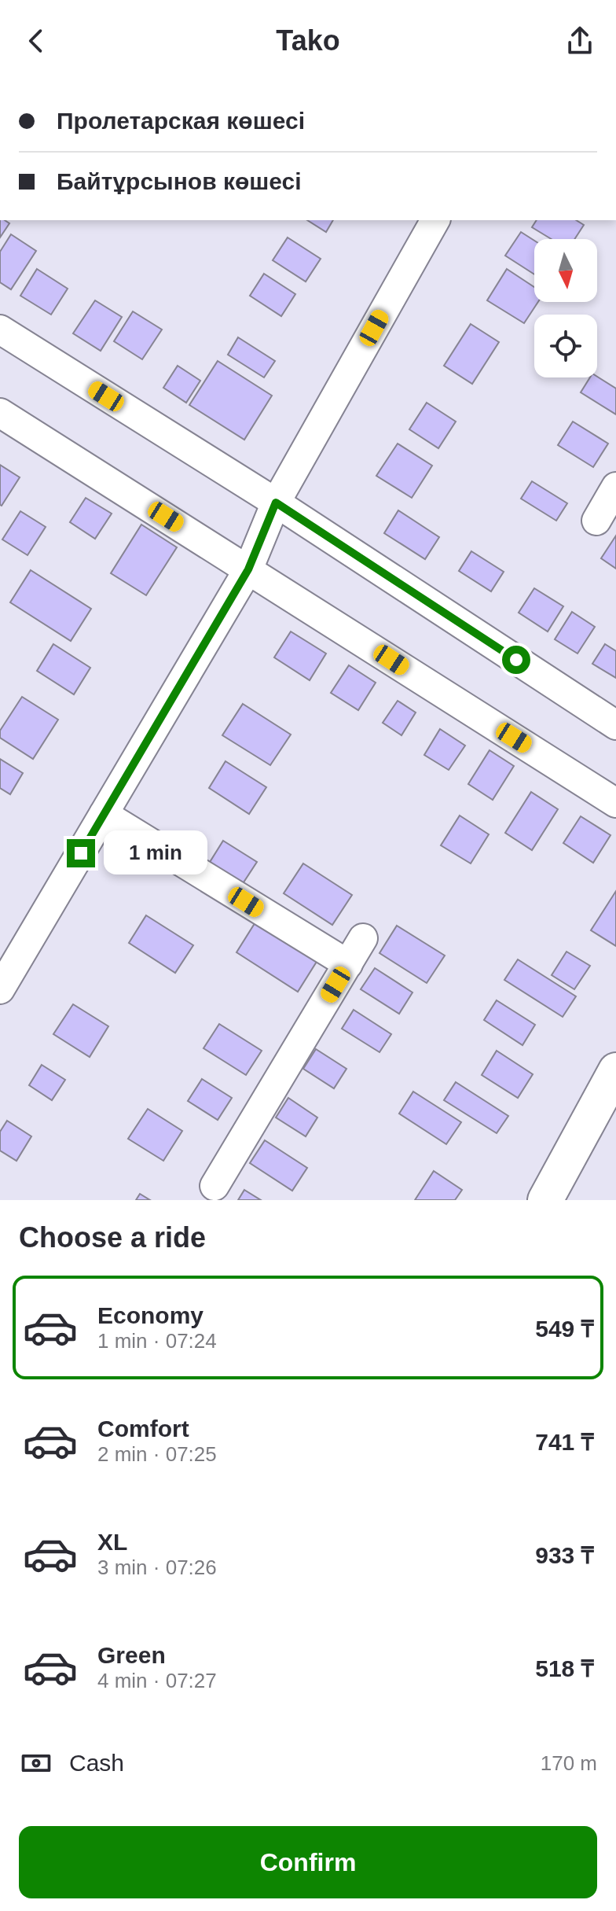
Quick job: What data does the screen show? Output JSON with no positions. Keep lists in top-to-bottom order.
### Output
{
  "north": "bottom",
  "page": {
    "header": "Tako",
    "banner": ["Пролетарская көшесі", "Байтұрсынов көшесі"],
    "bubble": "1 min",
    "heading": "Choose a ride",
    "list": [
      {
        "name": "Economy",
        "note": "1 min · 07:24",
        "value": "549 ₸"
      },
      {
        "name": "Comfort",
        "note": "2 min · 07:25",
        "value": "741 ₸"
      },
      {
        "name": "XL",
        "note": "3 min · 07:26",
        "value": "933 ₸"
      },
      {
        "name": "Green",
        "note": "4 min · 07:27",
        "value": "518 ₸"
      }
    ],
    "pay": ["Cash", "170 m"],
    "buttons": "Confirm"
  }
}
